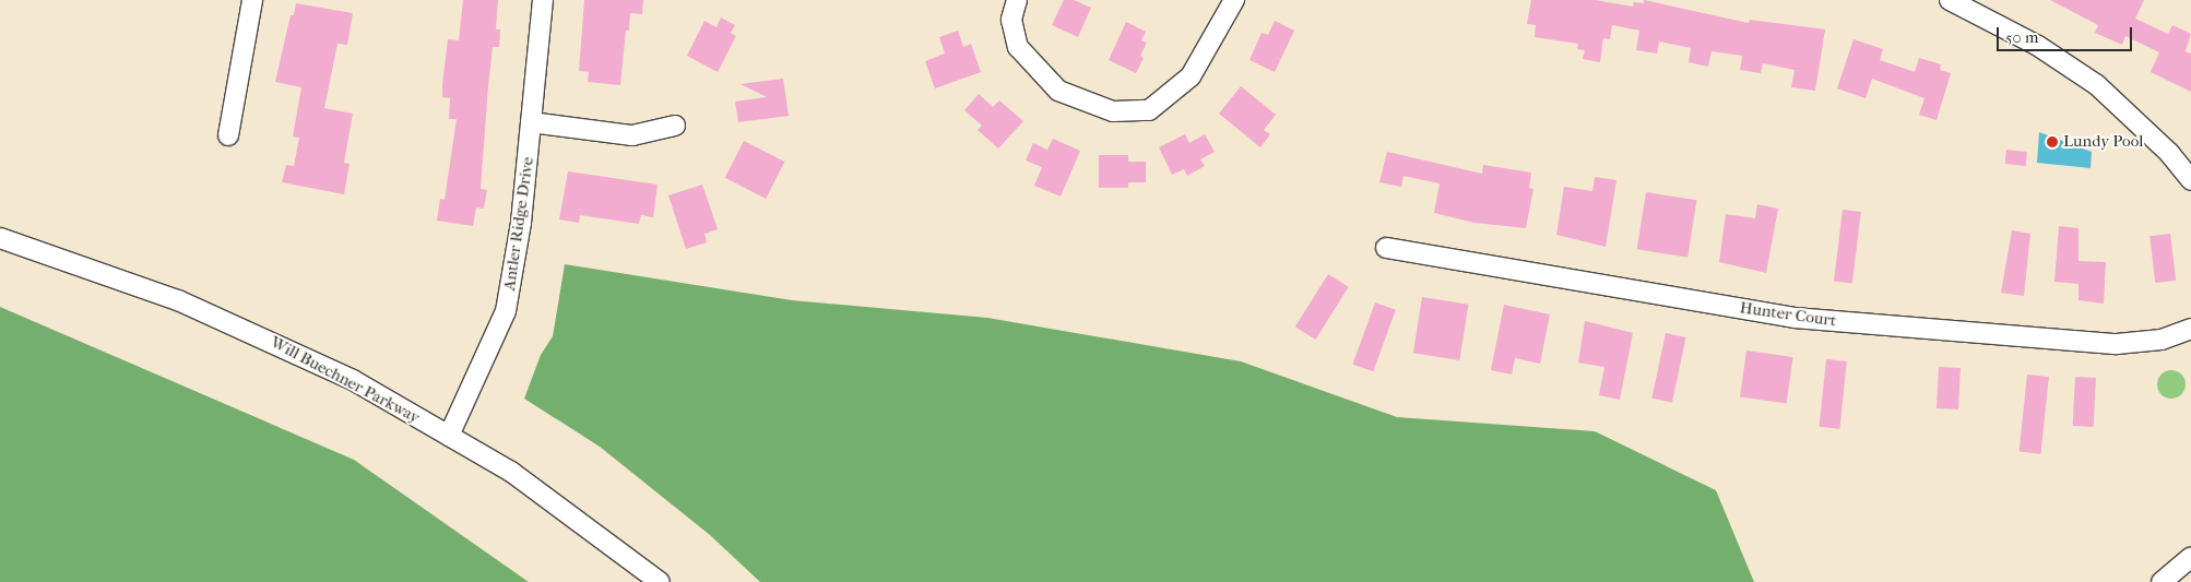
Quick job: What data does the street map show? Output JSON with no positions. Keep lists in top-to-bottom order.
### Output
{
  "streets": {
    "street": ["Antler Ridge Drive", "Hunter Court", "Will Buechner Parkway"]
  },
  "crossings": [
    ["Antler Ridge Drive", "Will Buechner Parkway"]
  ],
  "places": ["Lundy Pool"],
  "scale_bar": "50 m"
}
